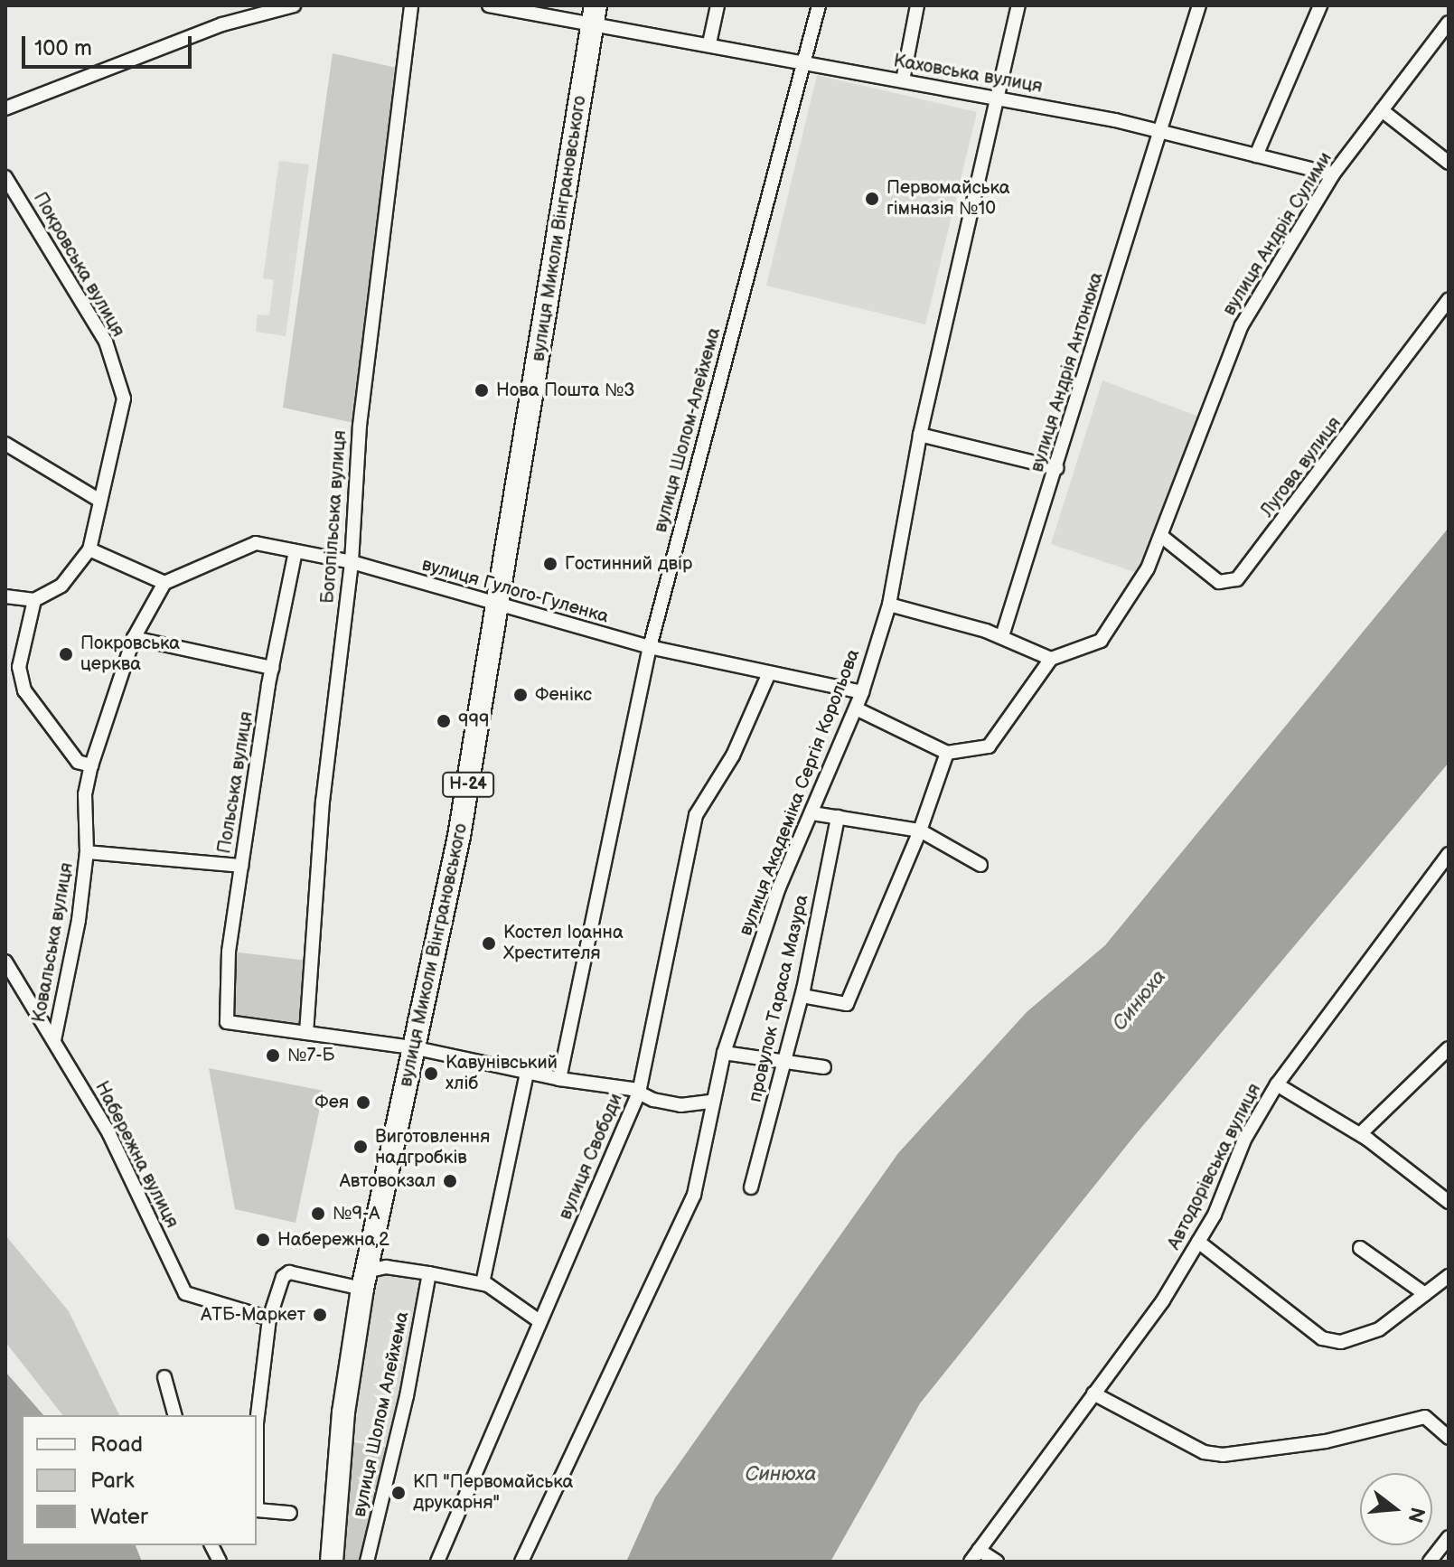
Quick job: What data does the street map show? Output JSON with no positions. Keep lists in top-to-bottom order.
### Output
{
  "streets": {
    "main road": ["вулиця Миколи Вінграновського", "Н-24"],
    "street": [
      "Каховська вулиця",
      "вулиця Андрія Сулими",
      "Покровська вулиця",
      "вулиця Андрія Антонюка",
      "вулиця Шолом-Алейхема",
      "Лугова вулиця",
      "Богопільська вулиця",
      "вулиця Гулого-Гуленка",
      "Польська вулиця",
      "вулиця Академіка Сергія Корольова",
      "Ковальська вулиця",
      "провулок Тараса Мазура",
      "Набережна вулиця",
      "вулиця Свободи",
      "Автодорівська вулиця",
      "вулиця Шолом Алейхема"
    ]
  },
  "crossings": [
    ["Каховська вулиця", "вулиця Миколи Вінграновського"],
    ["Каховська вулиця", "вулиця Андрія Сулими"],
    ["Каховська вулиця", "вулиця Андрія Антонюка"],
    ["Каховська вулиця", "вулиця Шолом-Алейхема"],
    ["Каховська вулиця", "вулиця Академіка Сергія Корольова"],
    ["вулиця Миколи Вінграновського", "вулиця Гулого-Гуленка"],
    ["вулиця Андрія Сулими", "Лугова вулиця"],
    ["вулиця Шолом-Алейхема", "вулиця Гулого-Гуленка"],
    ["Богопільська вулиця", "вулиця Гулого-Гуленка"],
    ["Богопільська вулиця", "Польська вулиця"],
    ["вулиця Гулого-Гуленка", "Польська вулиця"],
    ["вулиця Гулого-Гуленка", "вулиця Академіка Сергія Корольова"],
    ["вулиця Гулого-Гуленка", "Ковальська вулиця"],
    ["вулиця Гулого-Гуленка", "вулиця Свободи"],
    ["Ковальська вулиця", "Набережна вулиця"]
  ],
  "water": ["Синюха"],
  "places": [
    "Первомайська гімназія №10",
    "Нова Пошта №3",
    "Гостинний двір",
    "Покровська церква",
    "Фенікс",
    "999",
    "Костел Іоанна Хрестителя",
    "№7-Б",
    "Кавунівський хліб",
    "Фея",
    "Виготовлення надгробків",
    "Автовокзал",
    "№9-А",
    "Набережна,2",
    "АТБ-Маркет",
    "КП \"Первомайська друкарня\""
  ],
  "legend": ["Road", "Park", "Water"],
  "scale_bar": "100 m",
  "north": "right"
}
